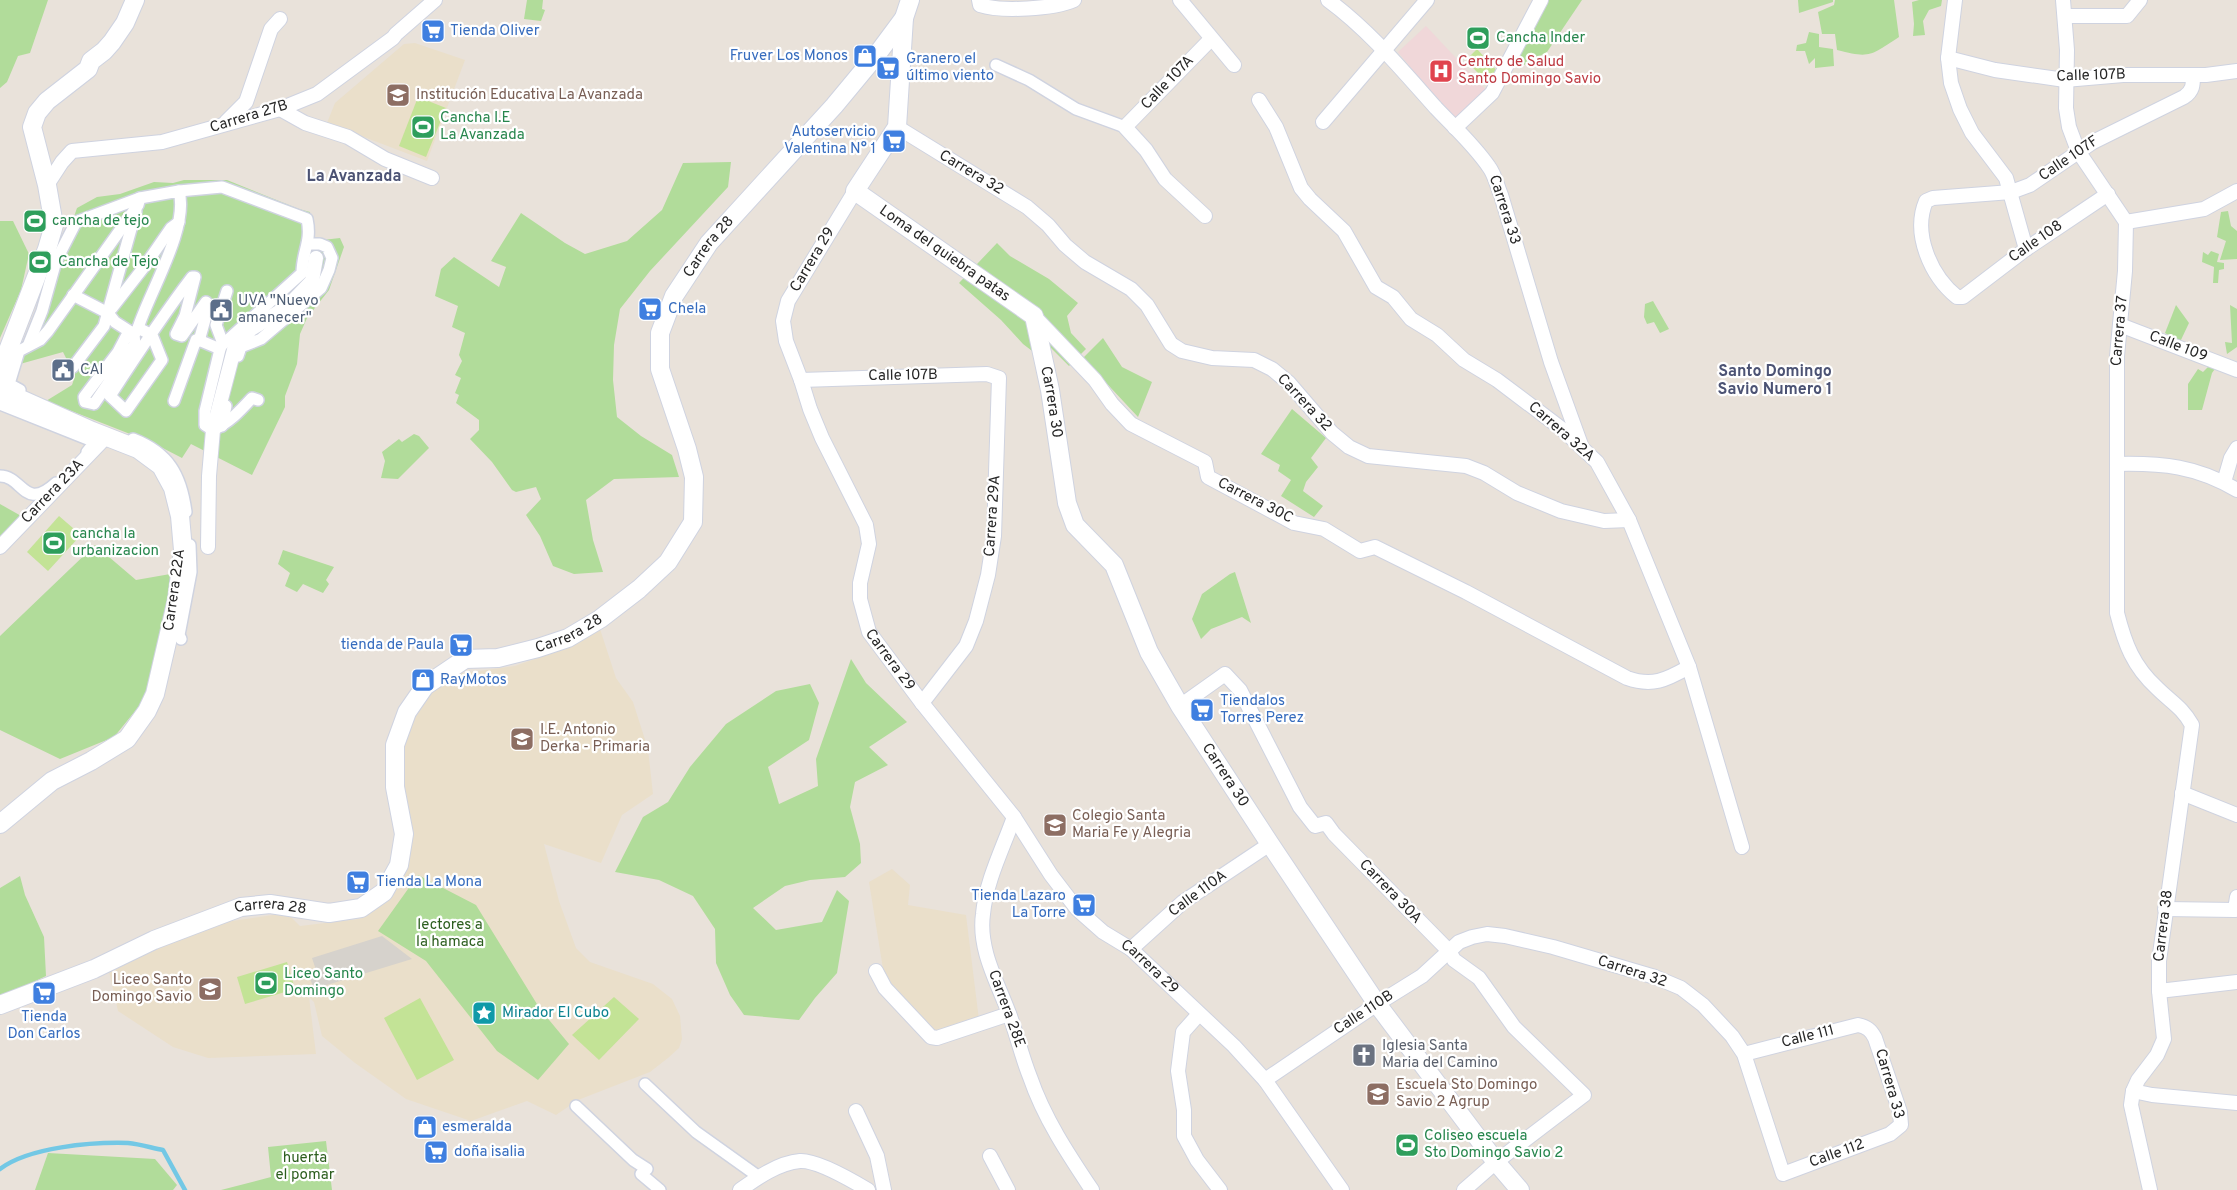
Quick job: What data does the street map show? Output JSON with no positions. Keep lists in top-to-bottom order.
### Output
{
  "streets": {
    "street": [
      "Calle 107B",
      "Calle 107A",
      "Carrera 27B",
      "Calle 107F",
      "Carrera 32",
      "Carrera 33",
      "Calle 108",
      "Carrera 28",
      "Loma del quiebra patas",
      "Carrera 29",
      "Carrera 37",
      "Calle 109",
      "Carrera 30",
      "Carrera 32A",
      "Carrera 23A",
      "Carrera 30C",
      "Carrera 29A",
      "Carrera 22A",
      "Carrera 30A",
      "Calle 110A",
      "Carrera 38",
      "Carrera 28E",
      "Calle 110B",
      "Calle 111",
      "Calle 112"
    ]
  },
  "crossings": [
    ["Calle 107B", "Calle 107F"],
    ["Calle 107B", "Carrera 29"],
    ["Calle 107B", "Carrera 29A"],
    ["Calle 107F", "Calle 108"],
    ["Carrera 32", "Carrera 29"],
    ["Carrera 32", "Carrera 32A"],
    ["Carrera 32", "Carrera 30A"],
    ["Carrera 32", "Calle 110B"],
    ["Carrera 32", "Calle 111"],
    ["Carrera 32", "Calle 112"],
    ["Carrera 33", "Carrera 32A"],
    ["Carrera 33", "Calle 111"],
    ["Carrera 33", "Calle 112"],
    ["Carrera 28", "Carrera 29"],
    ["Loma del quiebra patas", "Carrera 29"],
    ["Loma del quiebra patas", "Carrera 30"],
    ["Loma del quiebra patas", "Carrera 30C"],
    ["Carrera 29", "Carrera 29A"],
    ["Carrera 29", "Calle 110A"],
    ["Carrera 29", "Carrera 28E"],
    ["Carrera 29", "Calle 110B"],
    ["Carrera 37", "Calle 109"],
    ["Carrera 37", "Carrera 38"],
    ["Carrera 30", "Carrera 30C"],
    ["Carrera 30", "Carrera 30A"],
    ["Carrera 30", "Calle 110A"],
    ["Carrera 30", "Calle 110B"],
    ["Carrera 32A", "Carrera 30C"],
    ["Carrera 23A", "Carrera 22A"],
    ["Carrera 30A", "Calle 110B"]
  ],
  "districts": ["La Avanzada", "Santo Domingo Savio Numero 1"],
  "parks": ["lectores a la hamaca", "huerta el pomar"],
  "places": {
    "supermarket": [
      "Tienda Oliver",
      "Granero el último viento",
      "Autoservicio Valentina N° 1",
      "Chela",
      "tienda de Paula",
      "Tiendalos Torres Perez",
      "Tienda La Mona",
      "Tienda Lazaro La Torre",
      "Tienda Don Carlos",
      "doña isalia"
    ],
    "sports": [
      "Cancha Inder",
      "Cancha I.E La Avanzada",
      "cancha de tejo",
      "Cancha de Tejo",
      "cancha la urbanizacion",
      "Liceo Santo Domingo",
      "Coliseo escuela Sto Domingo Savio 2"
    ],
    "shop": ["Fruver Los Monos", "RayMotos", "esmeralda"],
    "hospital": ["Centro de Salud Santo Domingo Savio"],
    "school or university": [
      "Institución Educativa La Avanzada",
      "I.E. Antonio Derka - Primaria",
      "Colegio Santa Maria Fe y Alegria",
      "Liceo Santo Domingo Savio",
      "Escuela Sto Domingo Savio 2 Agrup"
    ],
    "public building": ["UVA \"Nuevo amanecer\"", "CAI"],
    "place": ["Mirador El Cubo"],
    "church": ["Iglesia Santa Maria del Camino"]
  }
}
